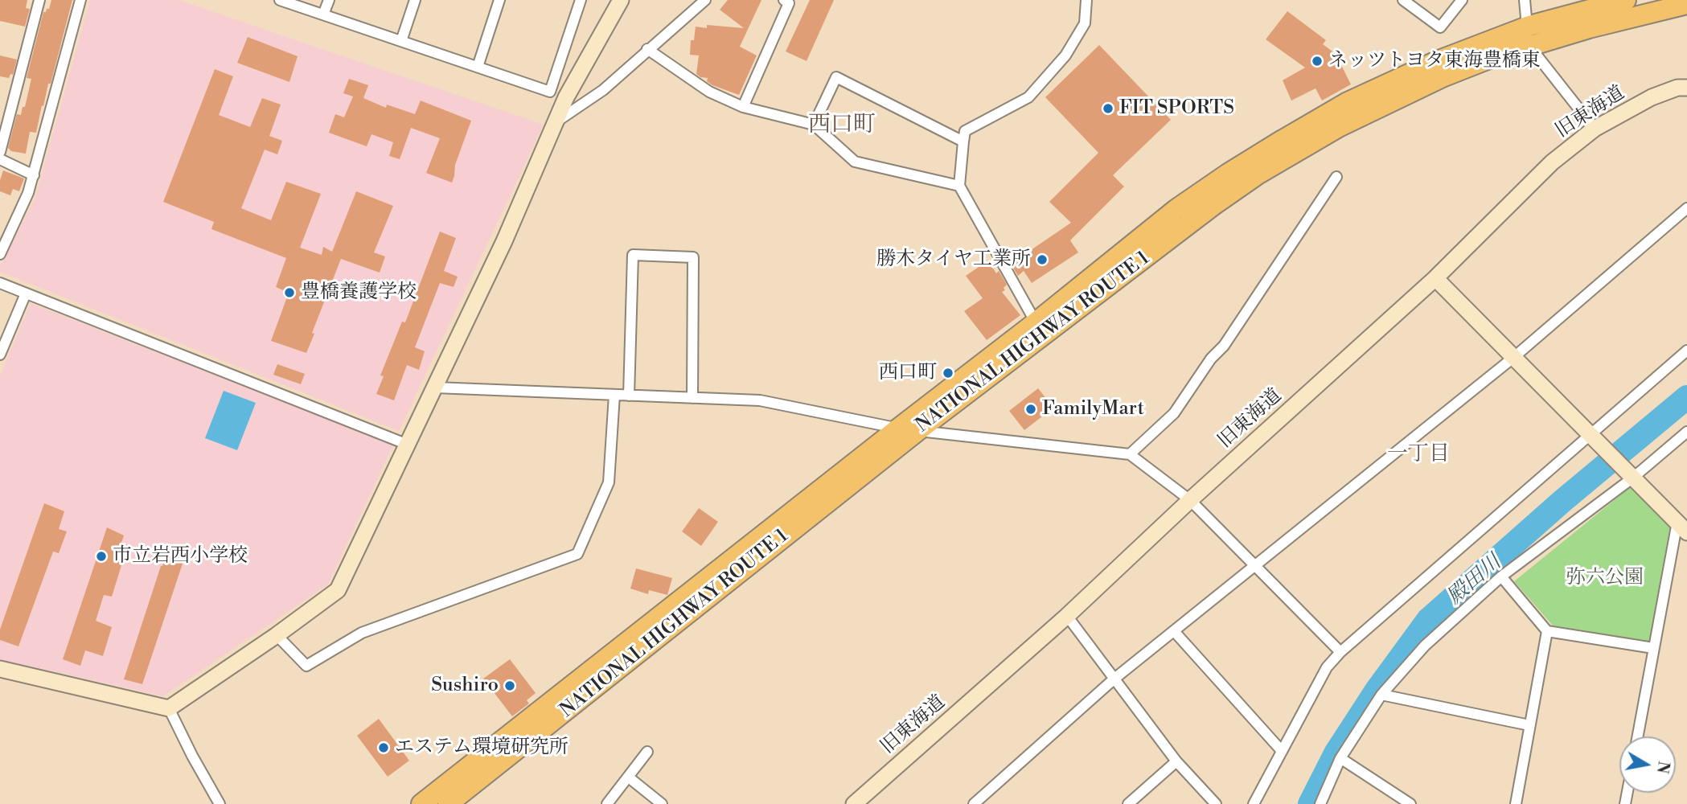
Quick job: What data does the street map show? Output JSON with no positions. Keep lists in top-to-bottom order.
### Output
{
  "streets": {
    "highway": ["NATIONAL HIGHWAY ROUTE 1"],
    "street": ["旧東海道"]
  },
  "districts": ["西口町", "一丁目"],
  "water": ["殿田川"],
  "parks": ["弥六公園"],
  "places": [
    "ネッツトヨタ東海豊橋東",
    "FIT SPORTS",
    "勝木タイヤ工業所",
    "豊橋養護学校",
    "西口町",
    "FamilyMart",
    "市立岩西小学校",
    "Sushiro",
    "エステム環境研究所"
  ],
  "north": "right"
}
